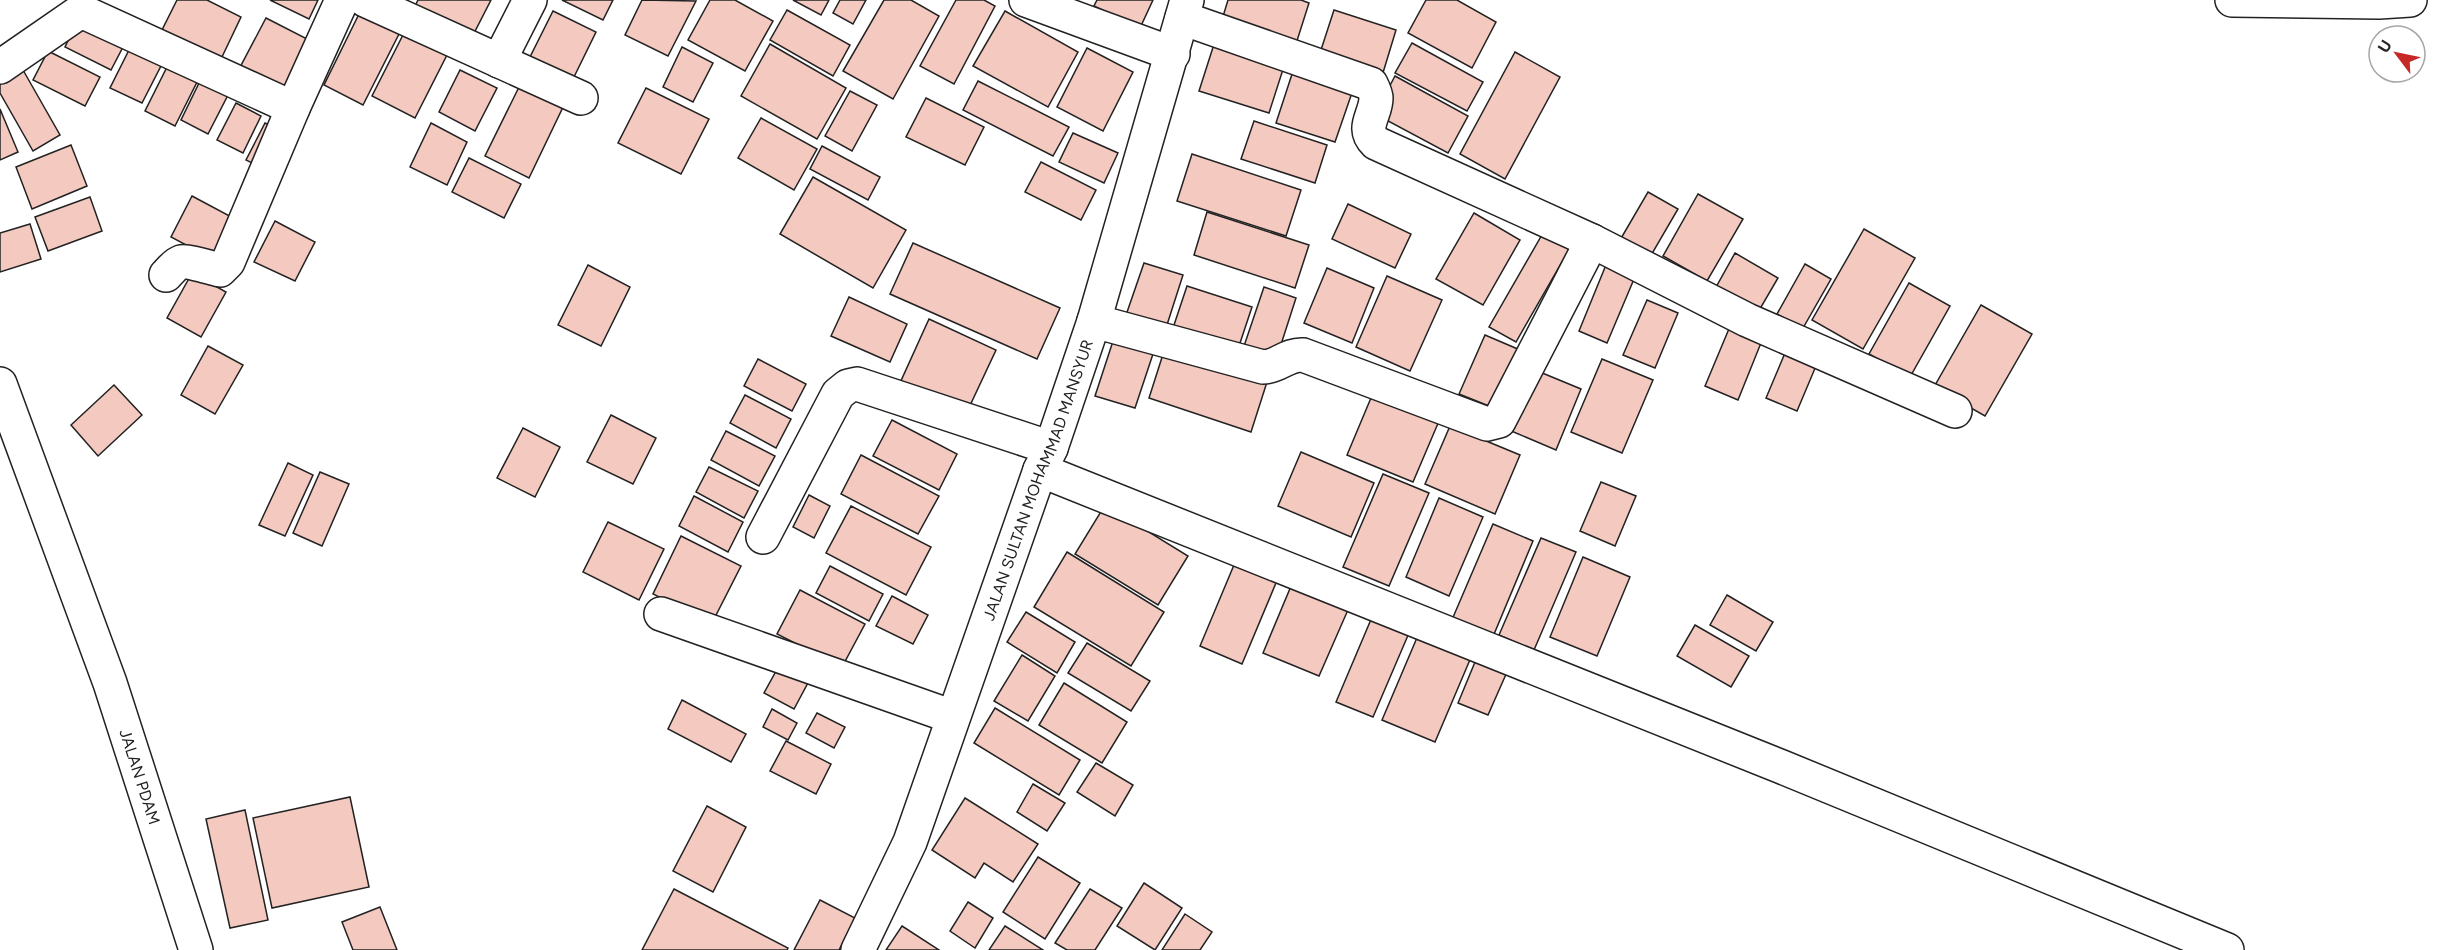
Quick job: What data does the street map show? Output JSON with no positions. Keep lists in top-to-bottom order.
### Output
{
  "streets": {
    "street": ["JALAN SULTAN MOHAMMAD MANSYUR", "JALAN PDAM"]
  },
  "north": "top left"
}
